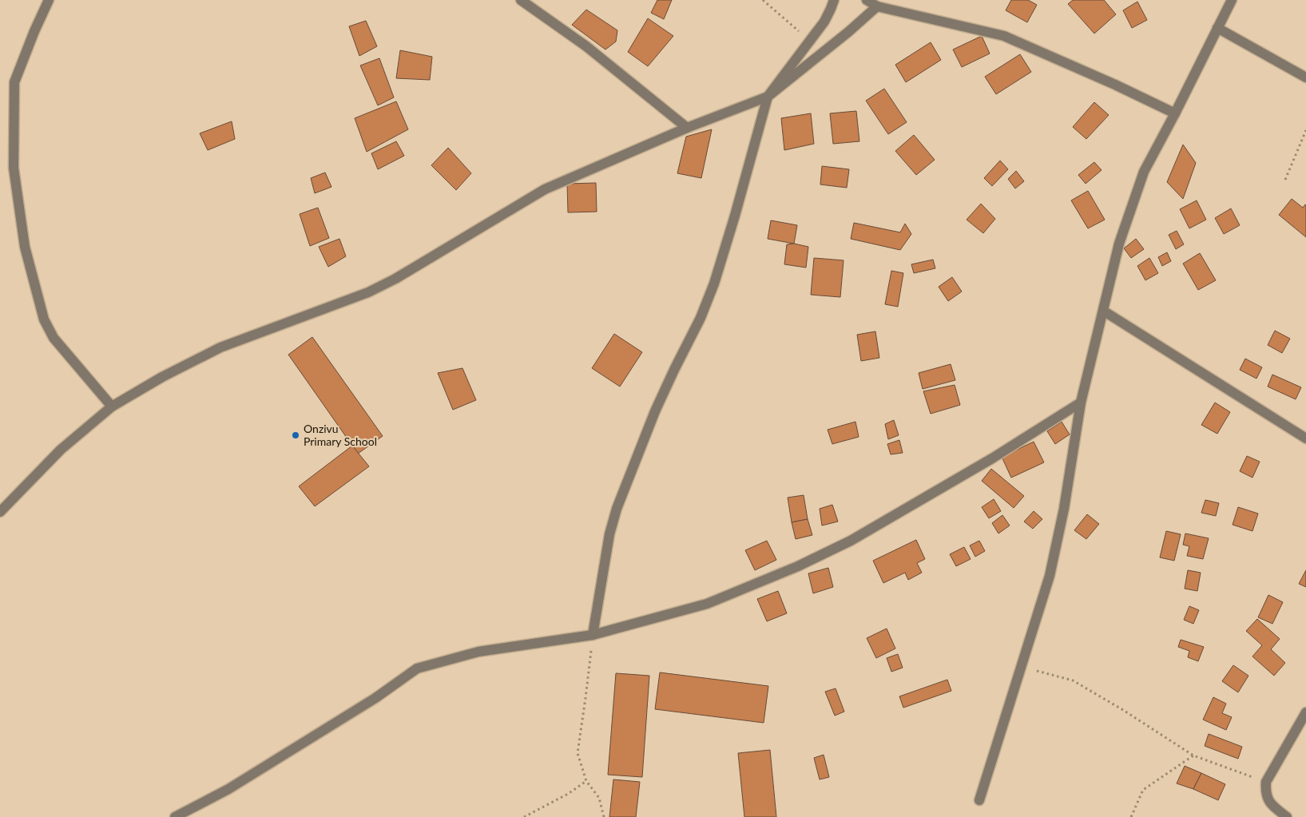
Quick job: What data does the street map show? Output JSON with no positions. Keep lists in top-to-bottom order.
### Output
{
  "places": ["Onzivu Primary School"]
}
